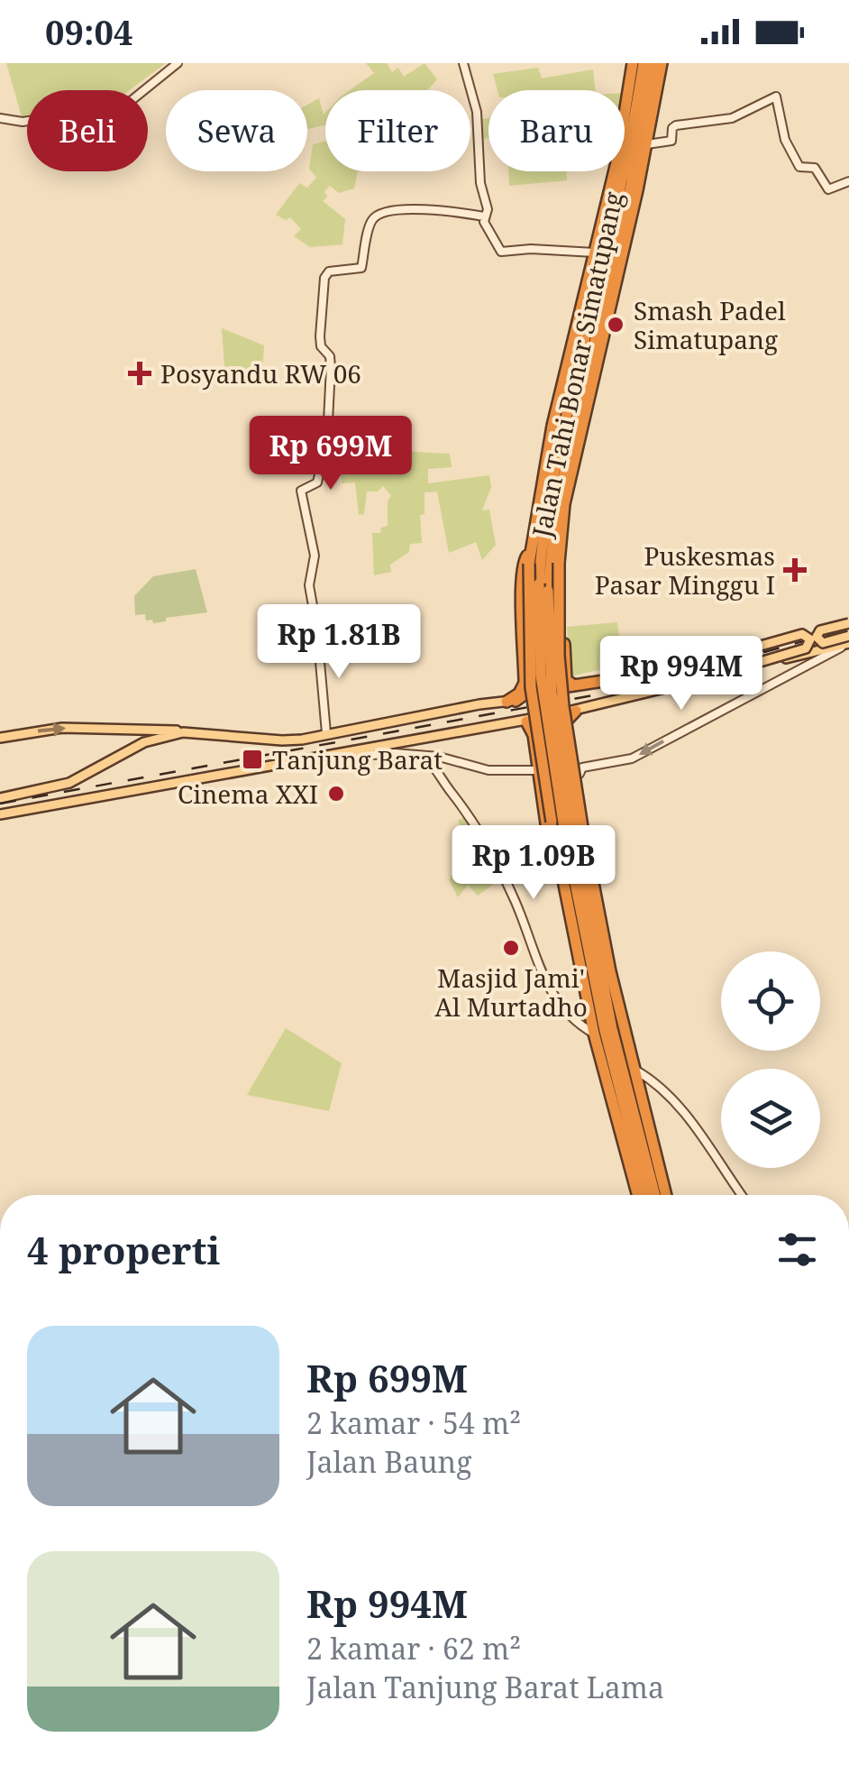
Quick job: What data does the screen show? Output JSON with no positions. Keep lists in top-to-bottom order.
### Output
{
  "streets": {
    "highway": ["Jalan Tahi Bonar Simatupang"]
  },
  "places": {
    "other": ["Smash Padel Simatupang", "Cinema XXI", "Masjid Jami' Al Murtadho"],
    "health": ["Posyandu RW 06", "Puskesmas Pasar Minggu I"],
    "transit": ["Tanjung Barat"]
  },
  "page": {
    "status": "09:04",
    "chip": [
      "Beli",
      "Sewa",
      "Filter",
      "Baru"
    ],
    "price": [
      "Rp 699M",
      "Rp 1.81B",
      "Rp 994M",
      "Rp 1.09B"
    ],
    "heading": "4 properti",
    "list": [
      {
        "name": "Rp 699M",
        "note": "2 kamar · 54 m² · Jalan Baung"
      },
      {
        "name": "Rp 994M",
        "note": "2 kamar · 62 m² · Jalan Tanjung Barat Lama"
      }
    ]
  }
}
